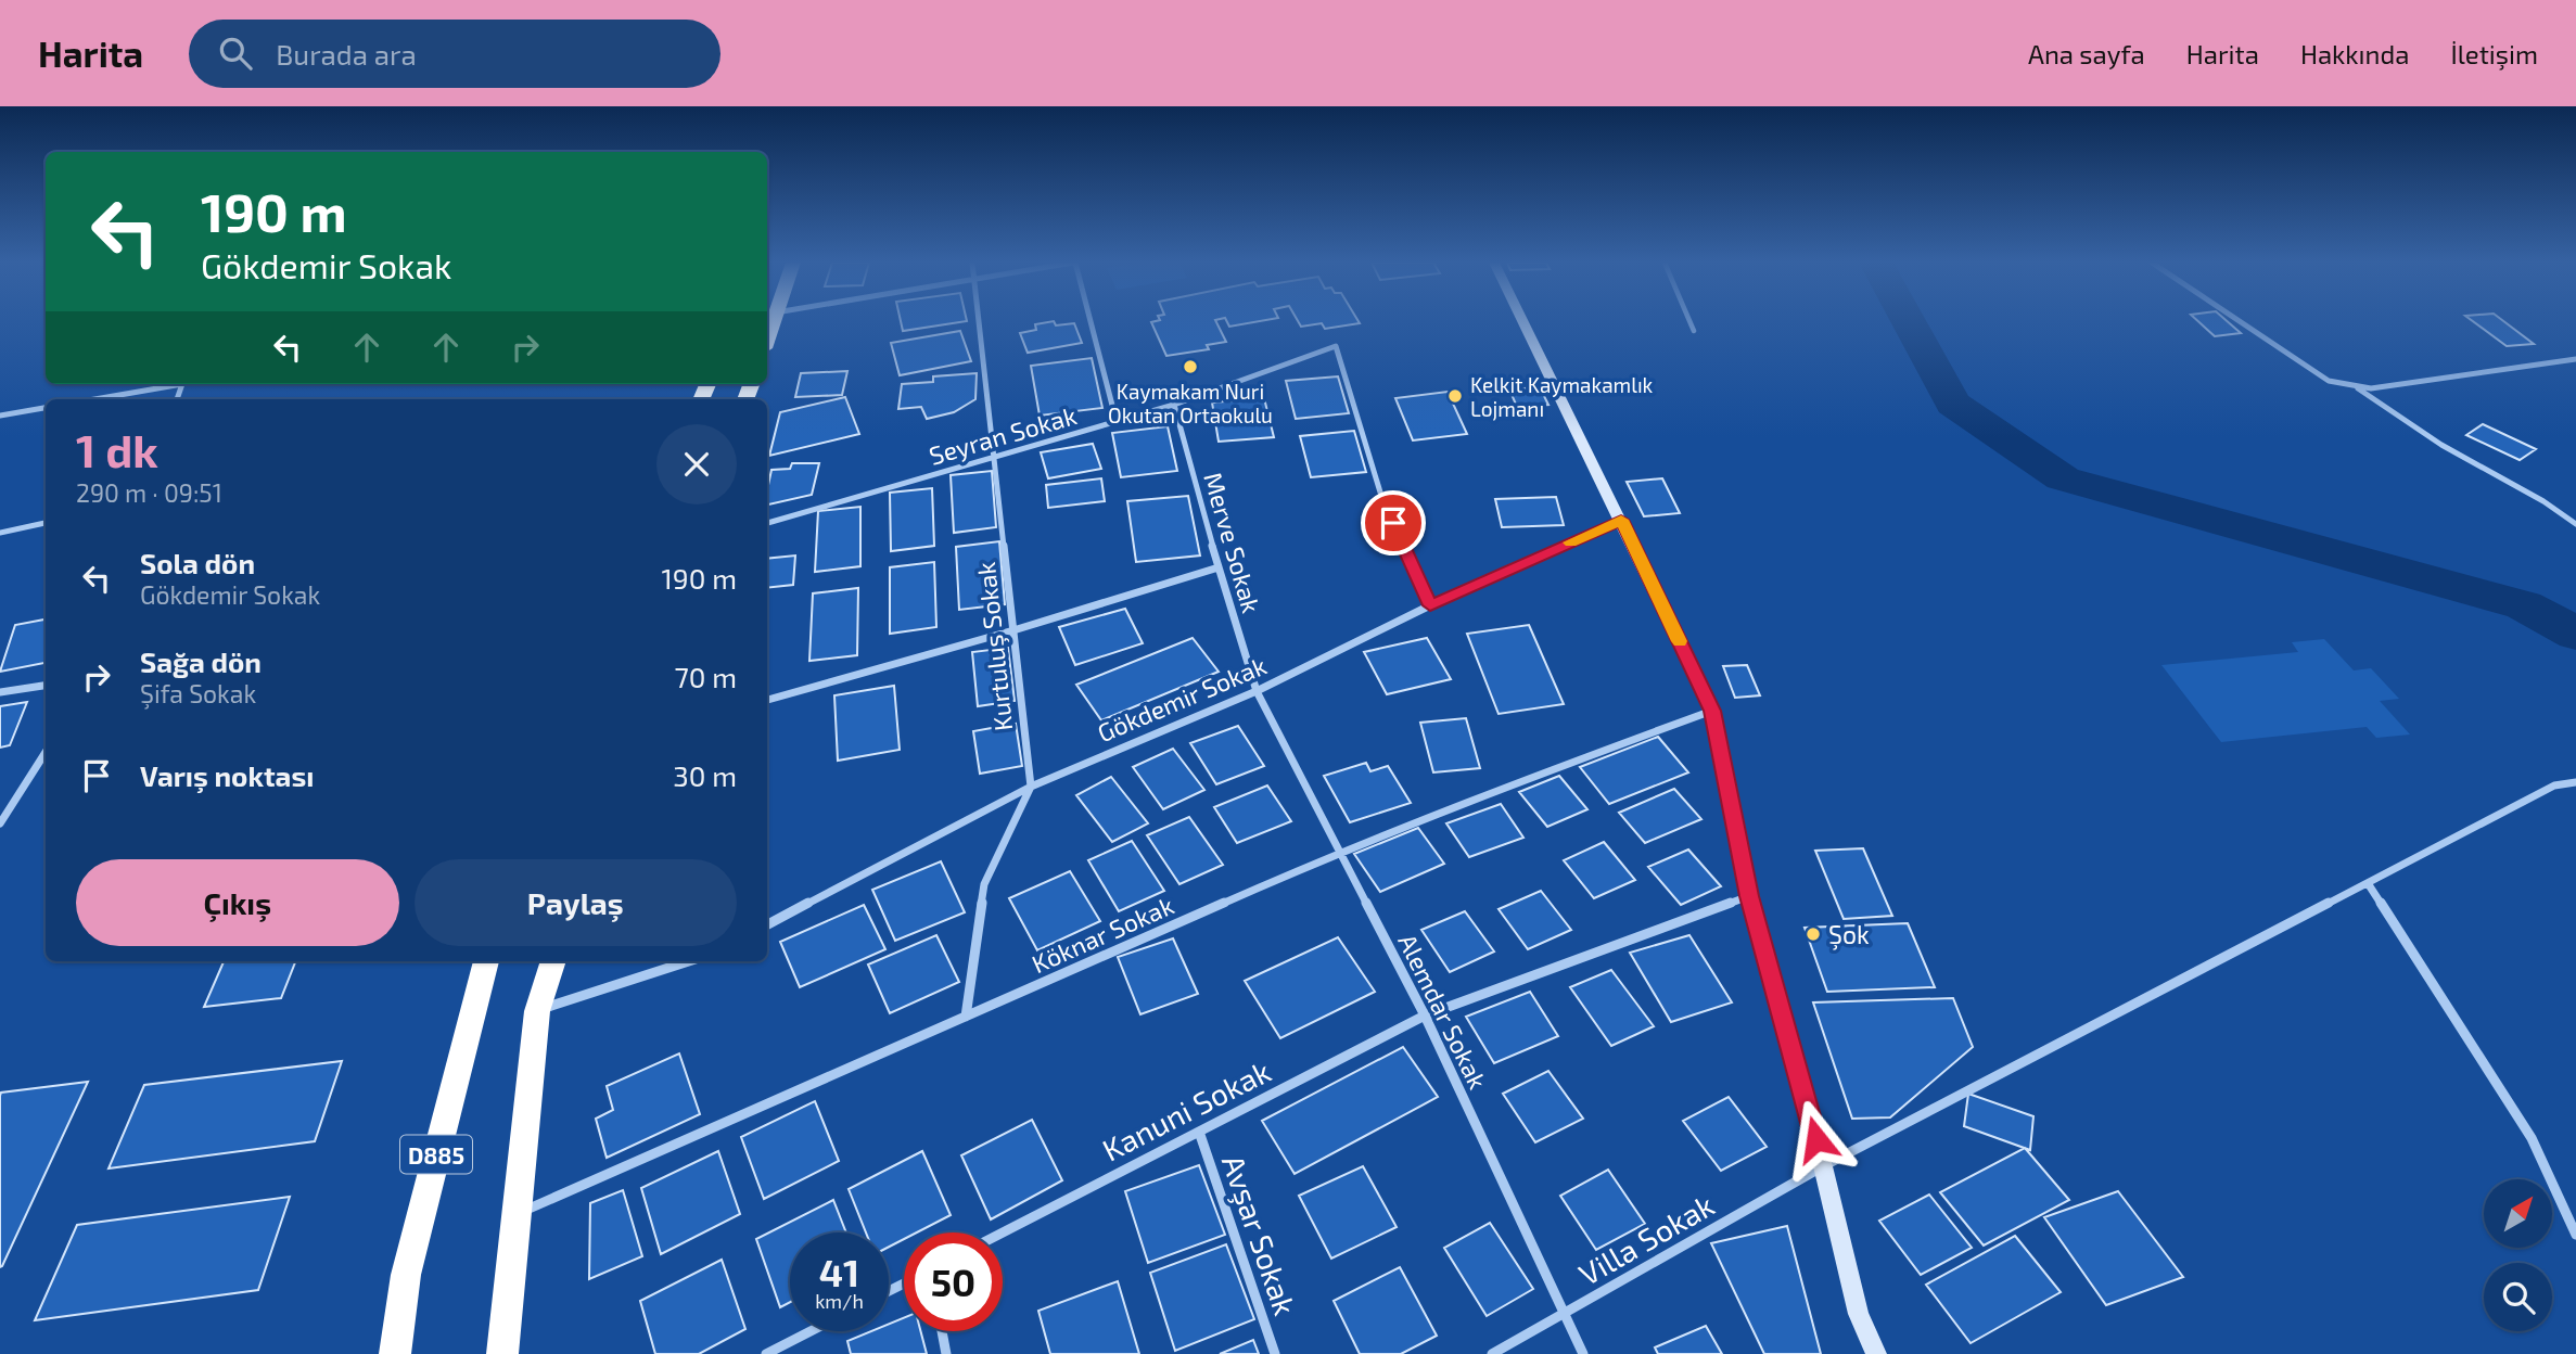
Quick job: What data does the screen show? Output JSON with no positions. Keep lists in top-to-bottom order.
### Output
{
  "streets": {
    "highway": ["D885"],
    "street": [
      "Seyran Sokak",
      "Merve Sokak",
      "Kurtuluş Sokak",
      "Gökdemir Sokak",
      "Köknar Sokak",
      "Alemdar Sokak",
      "Kanuni Sokak",
      "Avşar Sokak",
      "Villa Sokak"
    ]
  },
  "crossings": [
    ["Seyran Sokak", "Merve Sokak"],
    ["Seyran Sokak", "Kurtuluş Sokak"],
    ["Seyran Sokak", "Gökdemir Sokak"],
    ["Merve Sokak", "Gökdemir Sokak"],
    ["Merve Sokak", "Alemdar Sokak"],
    ["Kurtuluş Sokak", "Gökdemir Sokak"],
    ["Gökdemir Sokak", "Alemdar Sokak"],
    ["Köknar Sokak", "Alemdar Sokak"],
    ["Alemdar Sokak", "Kanuni Sokak"],
    ["Alemdar Sokak", "Villa Sokak"],
    ["Kanuni Sokak", "Avşar Sokak"]
  ],
  "places": ["Kaymakam Nuri Okutan Ortaokulu", "Kelkit Kaymakamlık Lojmanı", "Şok"],
  "north": "top right",
  "page": {
    "header": "Harita",
    "search": "Burada ara",
    "nav": [
      "Ana sayfa",
      "Harita",
      "Hakkında",
      "İletişim"
    ],
    "turn": ["190 m", "Gökdemir Sokak"],
    "heading": ["1 dk", "290 m · 09:51"],
    "list": [
      {
        "name": "Sola dön",
        "note": "Gökdemir Sokak",
        "value": "190 m"
      },
      {
        "name": "Sağa dön",
        "note": "Şifa Sokak",
        "value": "70 m"
      },
      {
        "name": "Varış noktası",
        "value": "30 m"
      }
    ],
    "buttons": ["Çıkış", "Paylaş"],
    "speed": "41 km/h",
    "limit": "50"
  }
}
